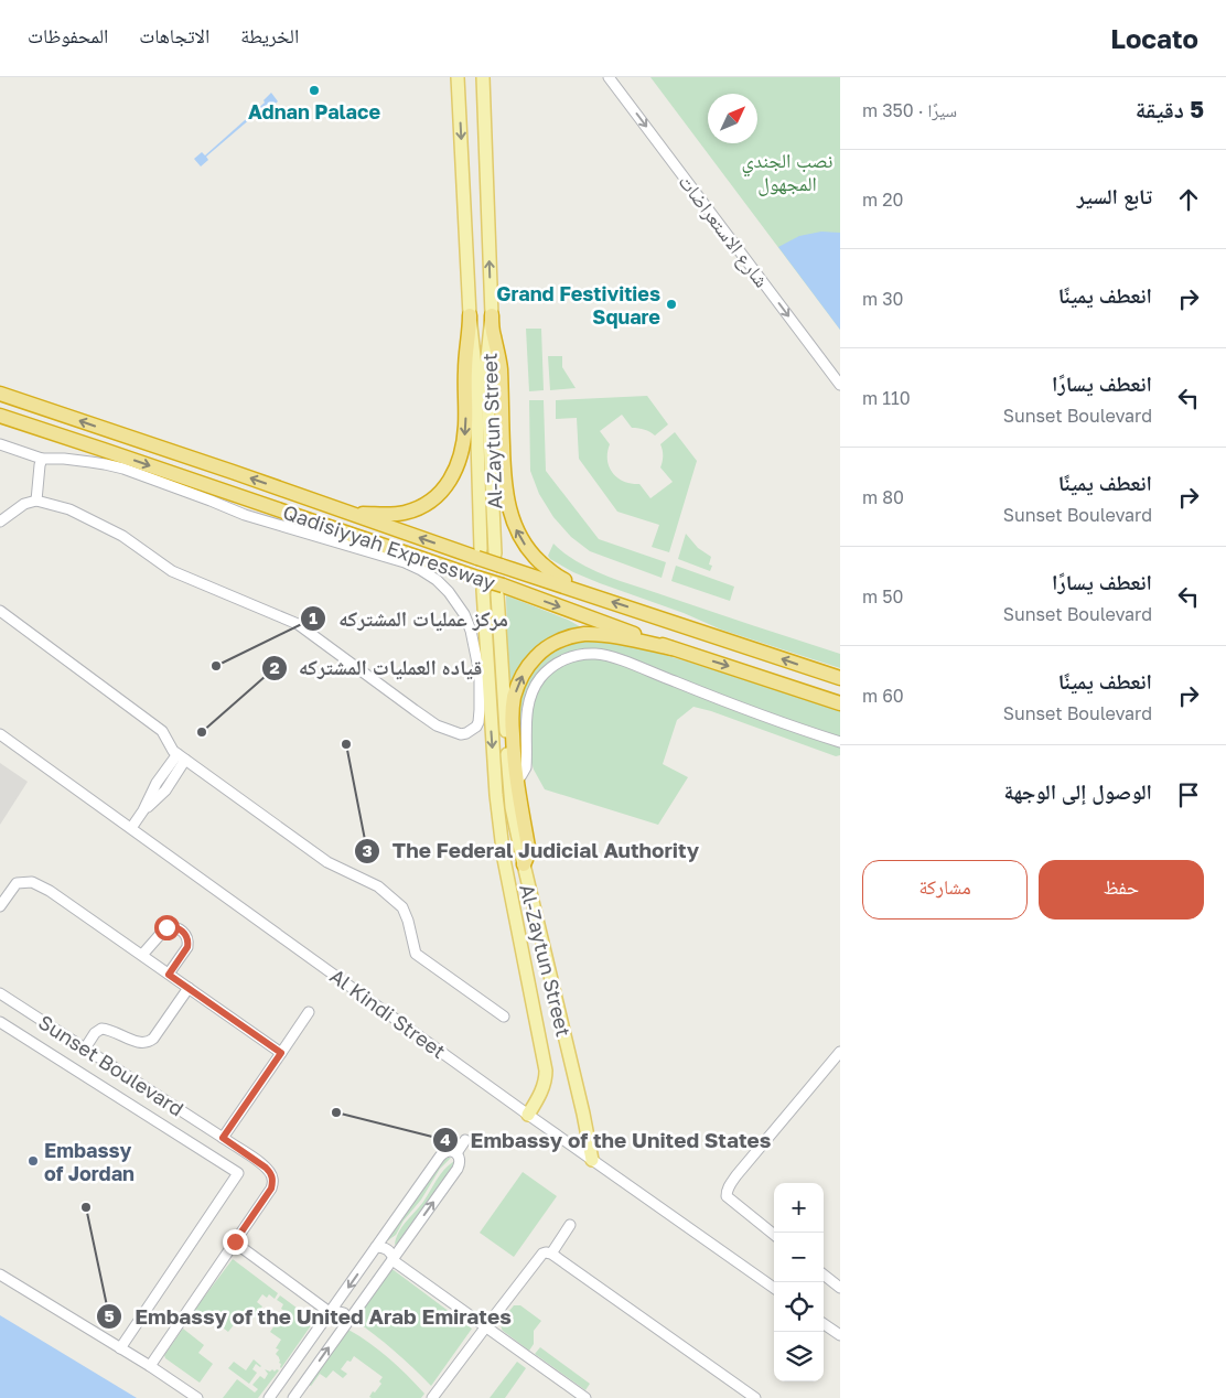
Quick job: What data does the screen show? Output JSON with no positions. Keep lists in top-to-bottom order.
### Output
{
  "streets": {
    "highway": ["Qadisiyyah Expressway"],
    "main road": ["Al-Zaytun Street"],
    "street": ["شارع الاستعراضات", "Al Kindi Street", "Sunset Boulevard"]
  },
  "crossings": [
    ["Al-Zaytun Street", "Qadisiyyah Expressway"],
    ["Al-Zaytun Street", "Al Kindi Street"]
  ],
  "one_way": ["شارع الاستعراضات"],
  "parks": ["نصب الجندي المجهول"],
  "places": [
    "Adnan Palace",
    "Grand Festivities Square",
    "مركز عمليات المشتركه",
    "قياده العمليات المشتركه",
    "The Federal Judicial Authority",
    "Embassy of the United States",
    "Embassy of Jordan",
    "Embassy of the United Arab Emirates"
  ],
  "north": "top right",
  "page": {
    "header": "Locato",
    "nav": ["الخريطة", "الاتجاهات", "المحفوظات"],
    "heading": ["5 دقيقة", "سيرًا · 350 m"],
    "list": [
      ["تابع السير", "20 m"],
      ["انعطف يمينًا", "30 m"],
      ["انعطف يسارًا", "Sunset Boulevard", "110 m"],
      ["انعطف يمينًا", "Sunset Boulevard", "80 m"],
      ["انعطف يسارًا", "Sunset Boulevard", "50 m"],
      ["انعطف يمينًا", "Sunset Boulevard", "60 m"],
      "الوصول إلى الوجهة"
    ],
    "buttons": ["حفظ", "مشاركة"],
    "map_buttons": ["+", "−"]
  }
}
